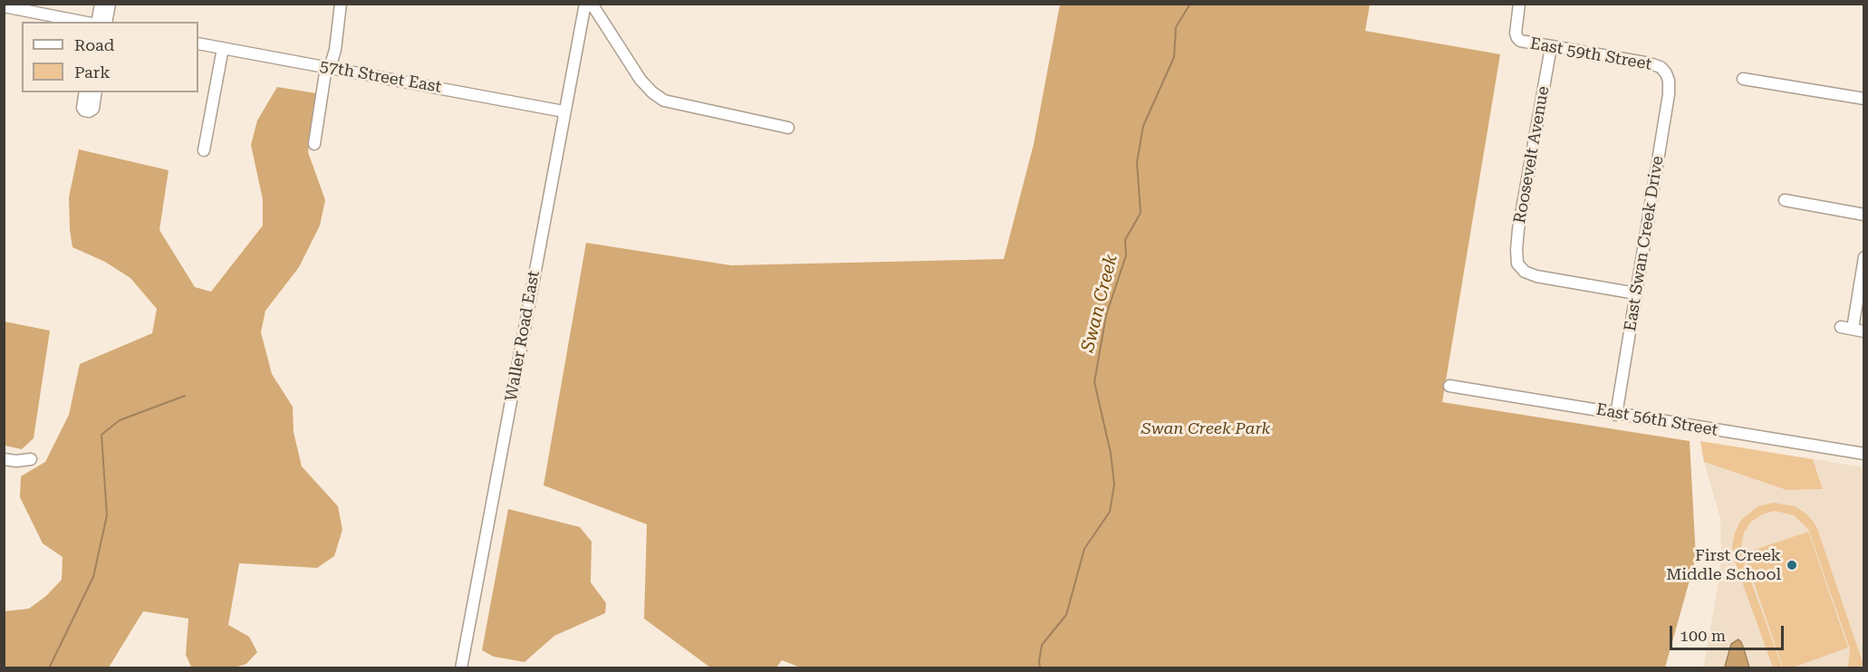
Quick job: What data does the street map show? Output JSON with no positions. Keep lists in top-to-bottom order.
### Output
{
  "streets": {
    "street": [
      "East 59th Street",
      "57th Street East",
      "Roosevelt Avenue",
      "East Swan Creek Drive",
      "Waller Road East",
      "East 56th Street"
    ]
  },
  "crossings": [
    ["East 59th Street", "Roosevelt Avenue"],
    ["East 59th Street", "East Swan Creek Drive"],
    ["57th Street East", "Waller Road East"],
    ["Roosevelt Avenue", "East Swan Creek Drive"],
    ["East Swan Creek Drive", "East 56th Street"]
  ],
  "water": ["Swan Creek"],
  "parks": ["Swan Creek Park"],
  "places": ["First Creek Middle School"],
  "legend": ["Road", "Park"],
  "scale_bar": "100 m"
}
